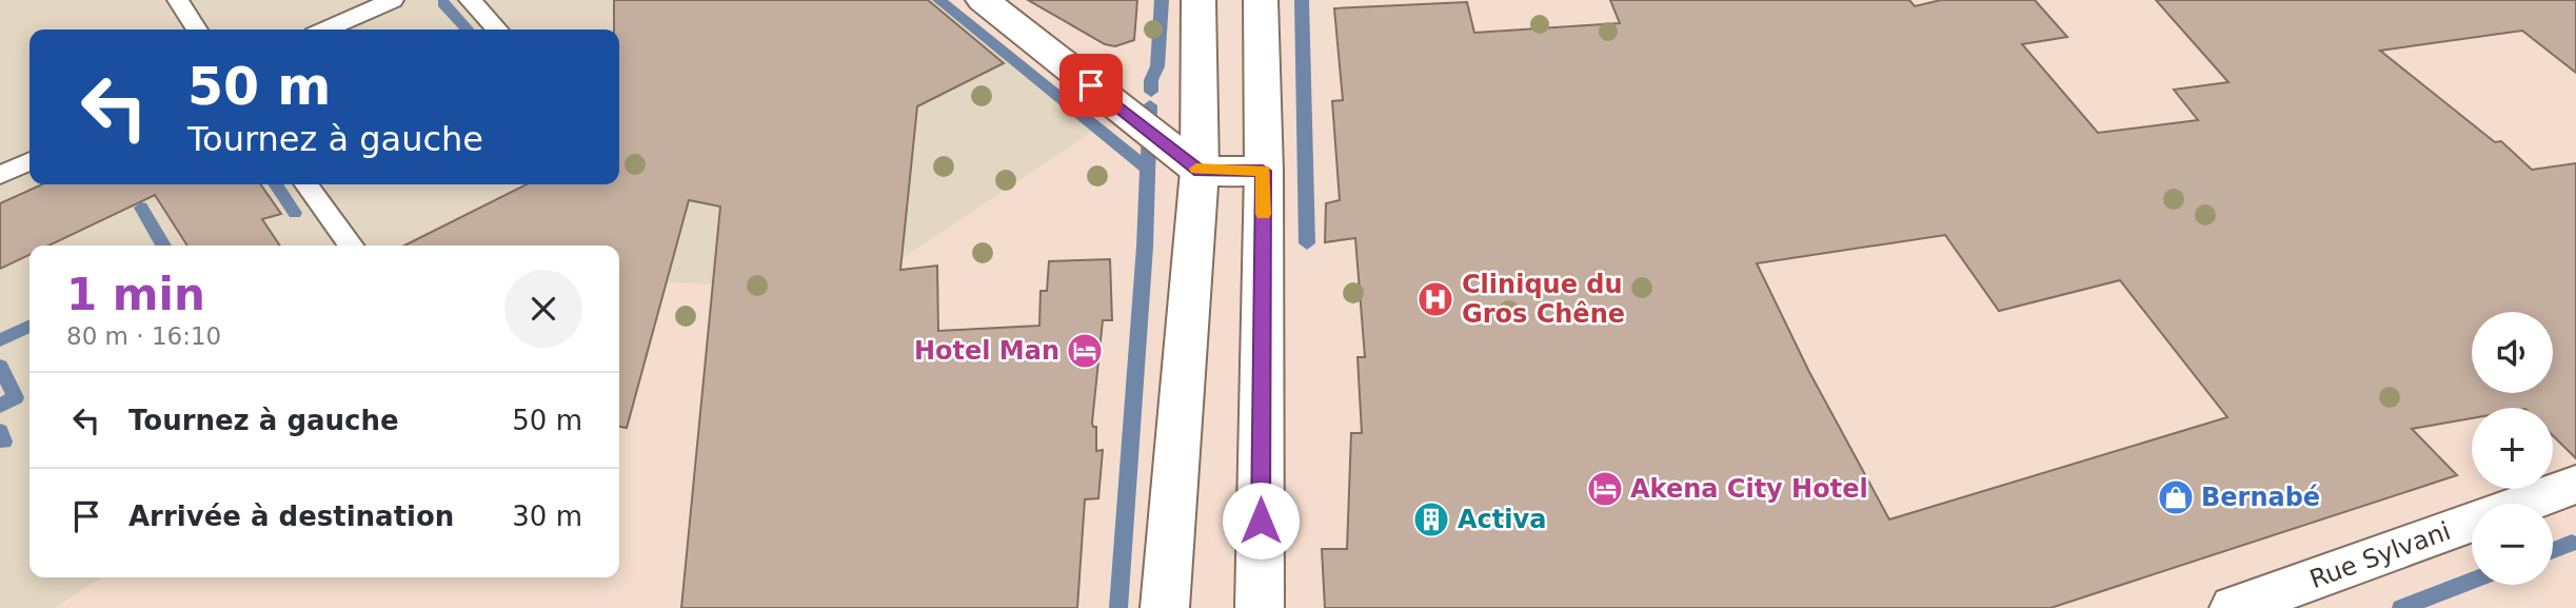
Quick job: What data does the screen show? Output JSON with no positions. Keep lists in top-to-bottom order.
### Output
{
  "streets": {
    "main road": ["Rue Sylvani"]
  },
  "places": {
    "hospital": ["Clinique du Gros Chêne"],
    "hotel": ["Hotel Man", "Akena City Hotel"],
    "shop": ["Bernabé"],
    "building": ["Activa"]
  },
  "page": {
    "turn": ["50 m", "Tournez à gauche"],
    "heading": ["1 min", "80 m · 16:10"],
    "map_buttons": ["+", "−"],
    "list": [
      {
        "name": "Tournez à gauche",
        "value": "50 m"
      },
      {
        "name": "Arrivée à destination",
        "value": "30 m"
      }
    ]
  }
}
